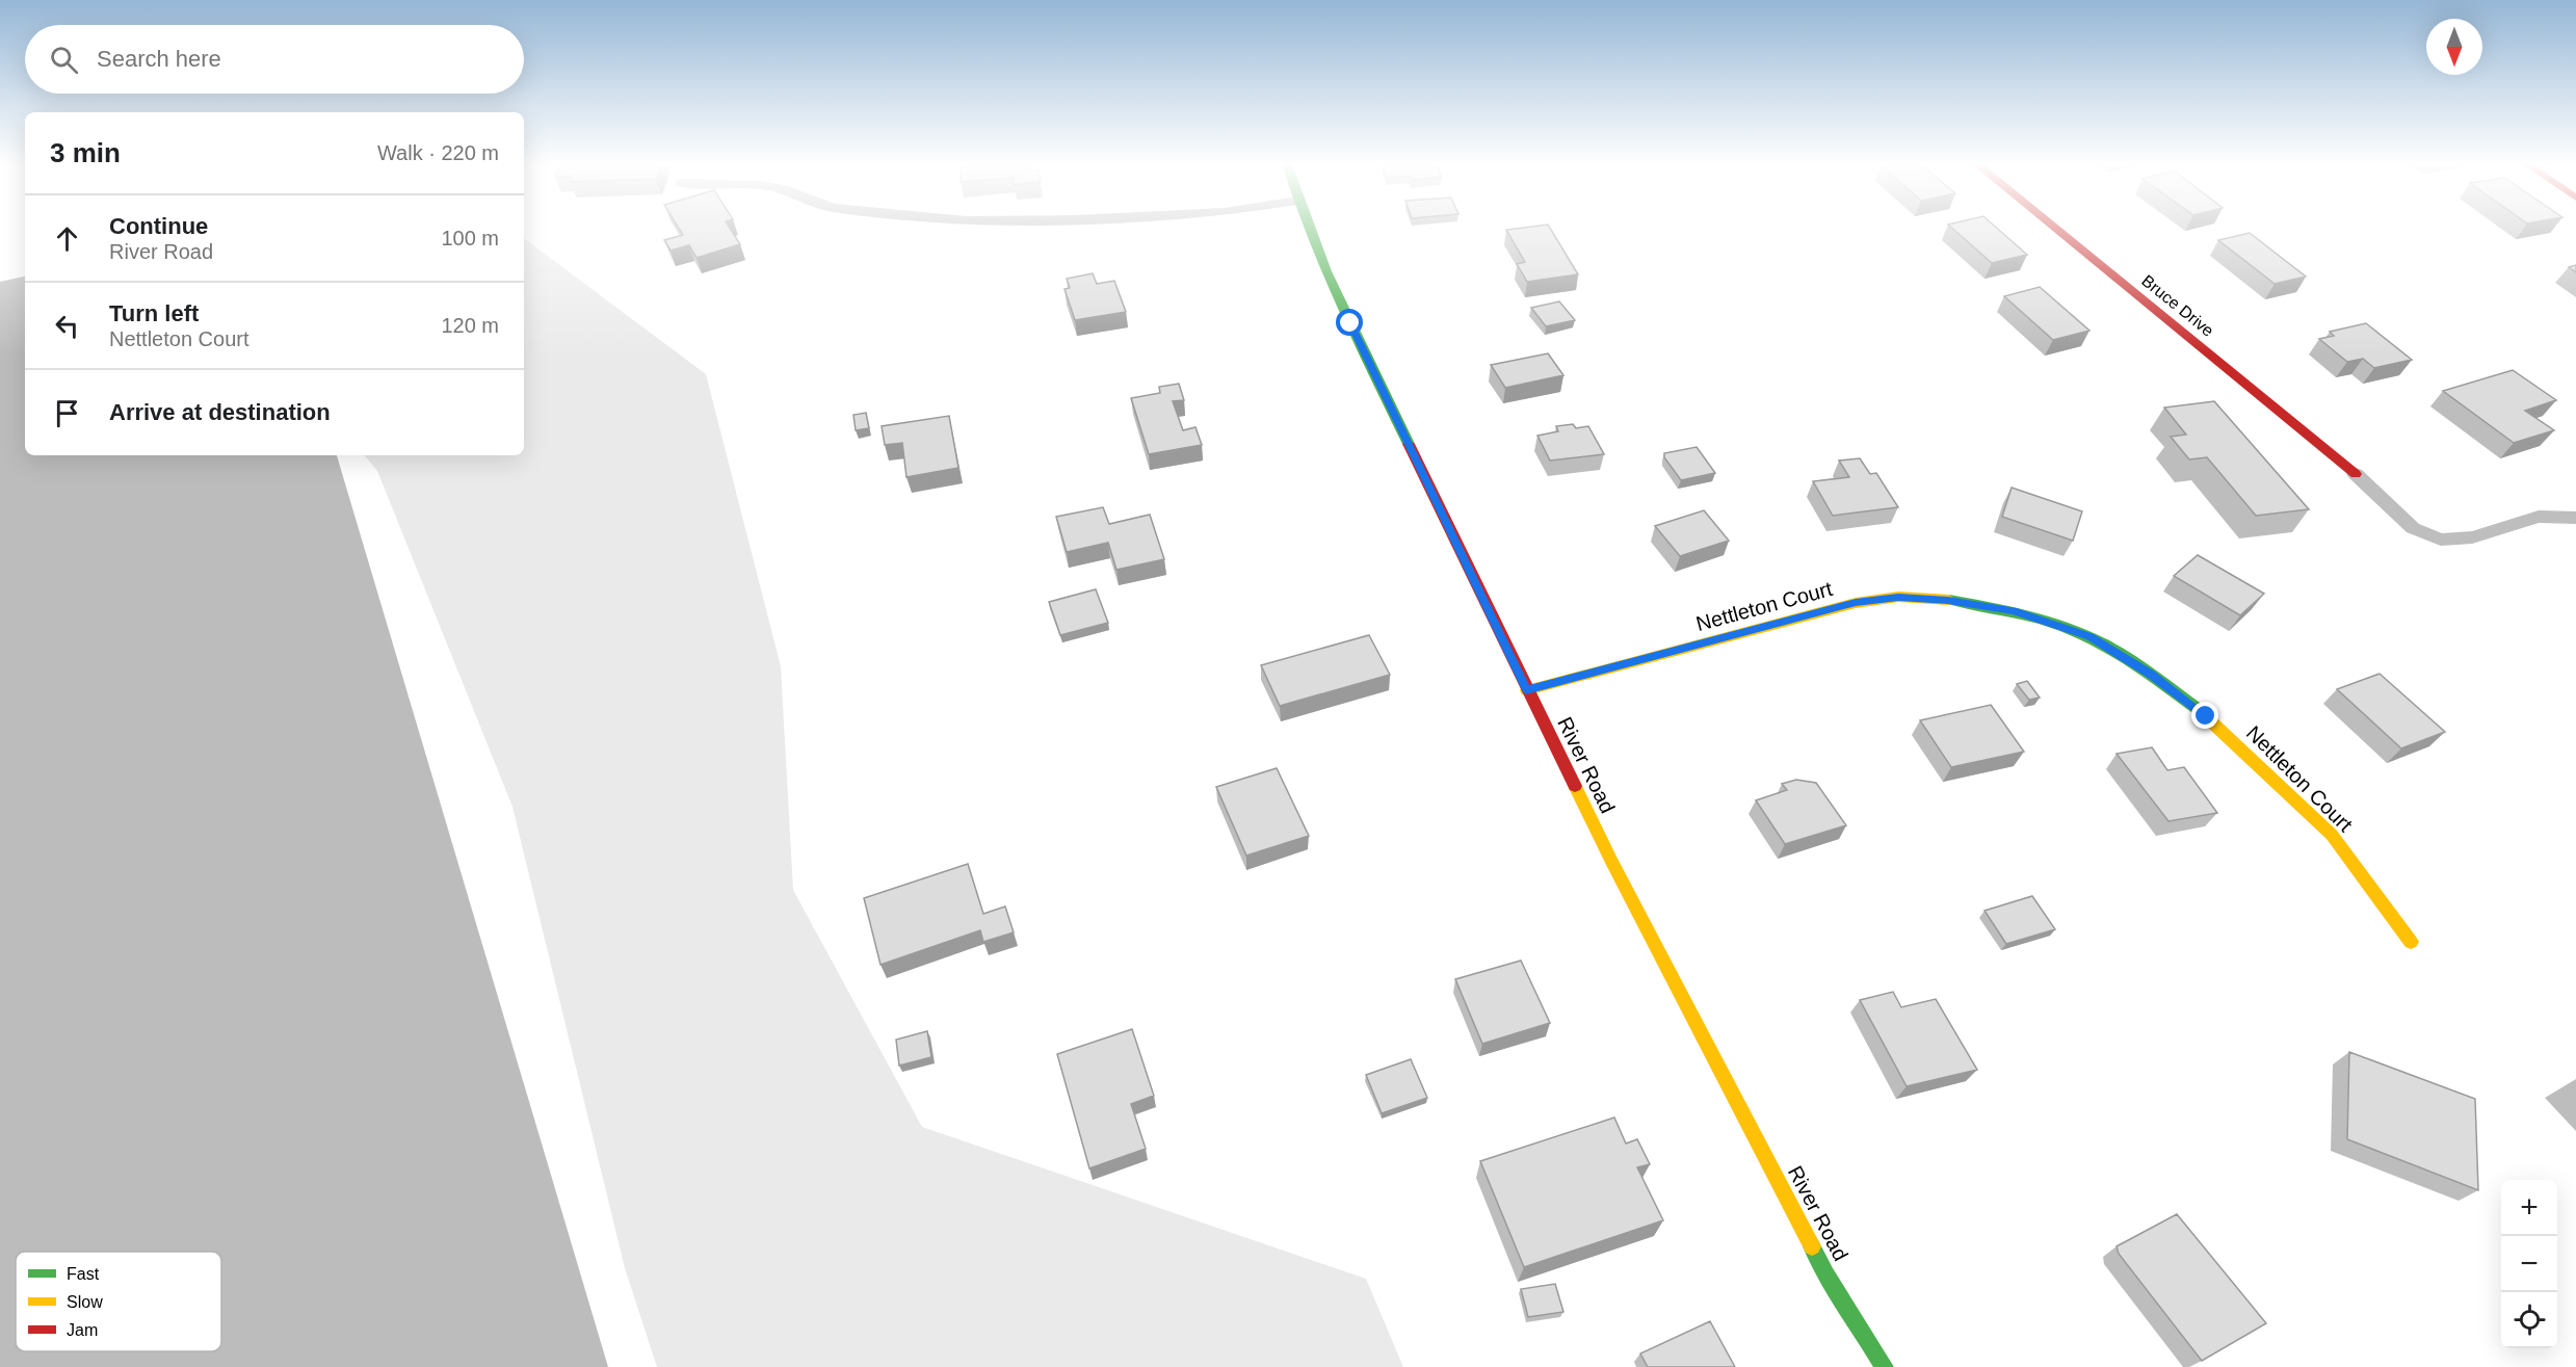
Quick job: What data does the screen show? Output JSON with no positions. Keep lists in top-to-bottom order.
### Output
{
  "streets": {
    "street": ["Bruce Drive", "Nettleton Court", "River Road"]
  },
  "crossings": [
    ["Nettleton Court", "River Road"]
  ],
  "legend": ["Fast", "Slow", "Jam"],
  "north": "bottom",
  "page": {
    "search": "Search here",
    "heading": ["3 min", "Walk · 220 m"],
    "list": [
      ["Continue", "River Road", "100 m"],
      ["Turn left", "Nettleton Court", "120 m"],
      "Arrive at destination"
    ],
    "map_buttons": ["+", "−"]
  }
}
